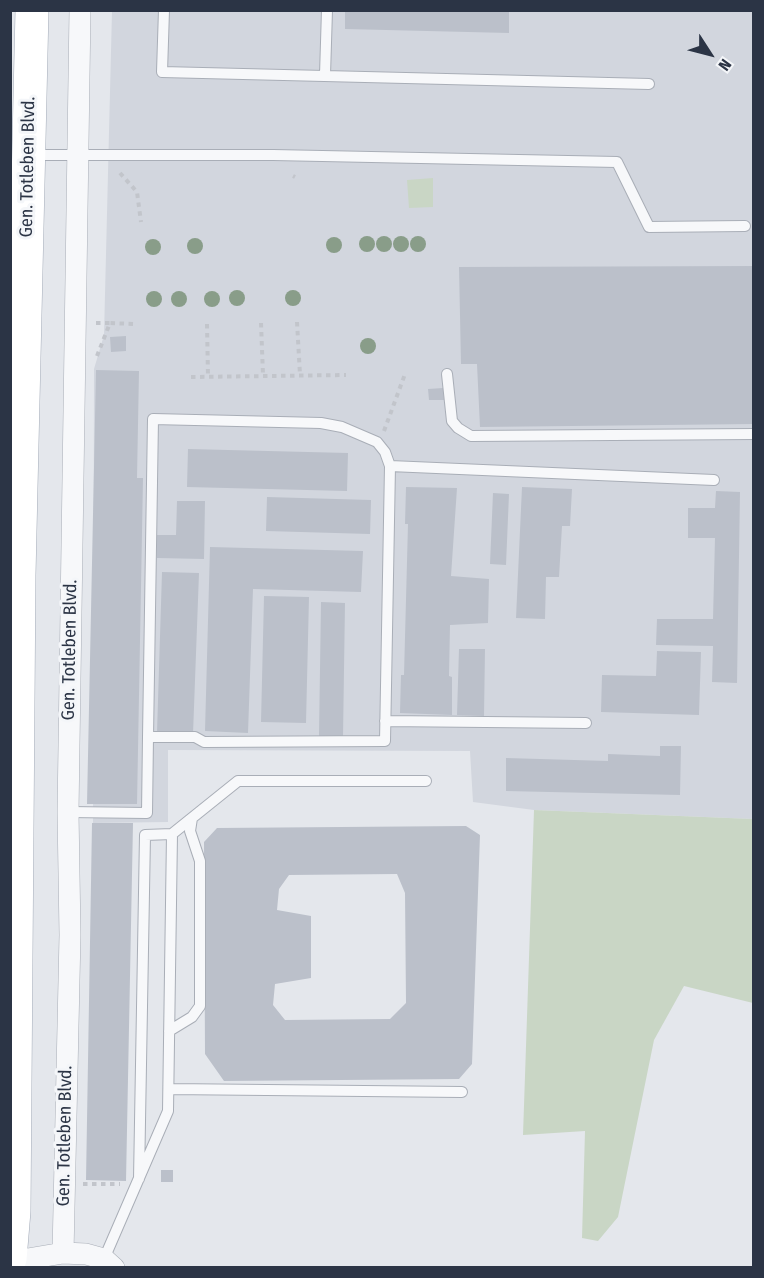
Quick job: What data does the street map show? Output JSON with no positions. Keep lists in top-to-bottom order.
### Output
{
  "streets": {
    "main road": ["Gen. Totleben Blvd."]
  },
  "north": "bottom right"
}
